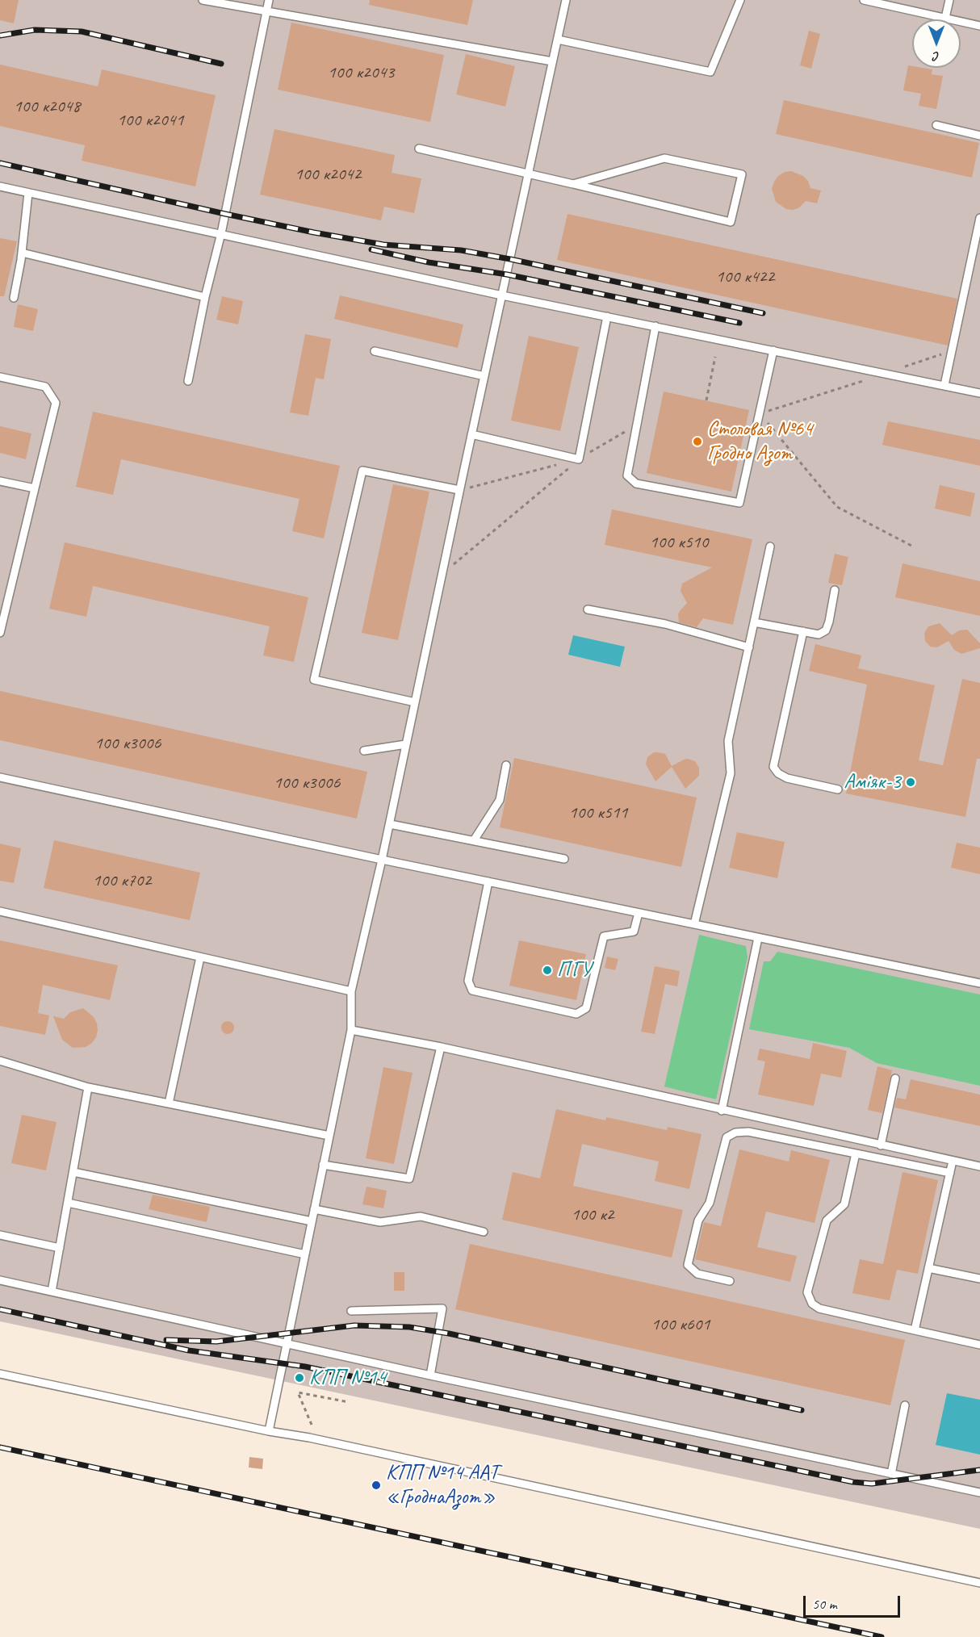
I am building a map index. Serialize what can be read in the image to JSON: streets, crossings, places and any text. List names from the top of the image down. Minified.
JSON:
{"places":["Столовая №64 Гродно Азот","Аміяк-3","ПГУ","КПП №14","КПП №14 ААТ «ГроднаАзот»"],"house_numbers":["100 к2043","100 к2048","100 к2041","100 к2042","100 к422","100 к510","100 к3006","100 к3006","100 к511","100 к702","100 к2","100 к601"],"scale_bar":"50 m","north":"bottom"}
